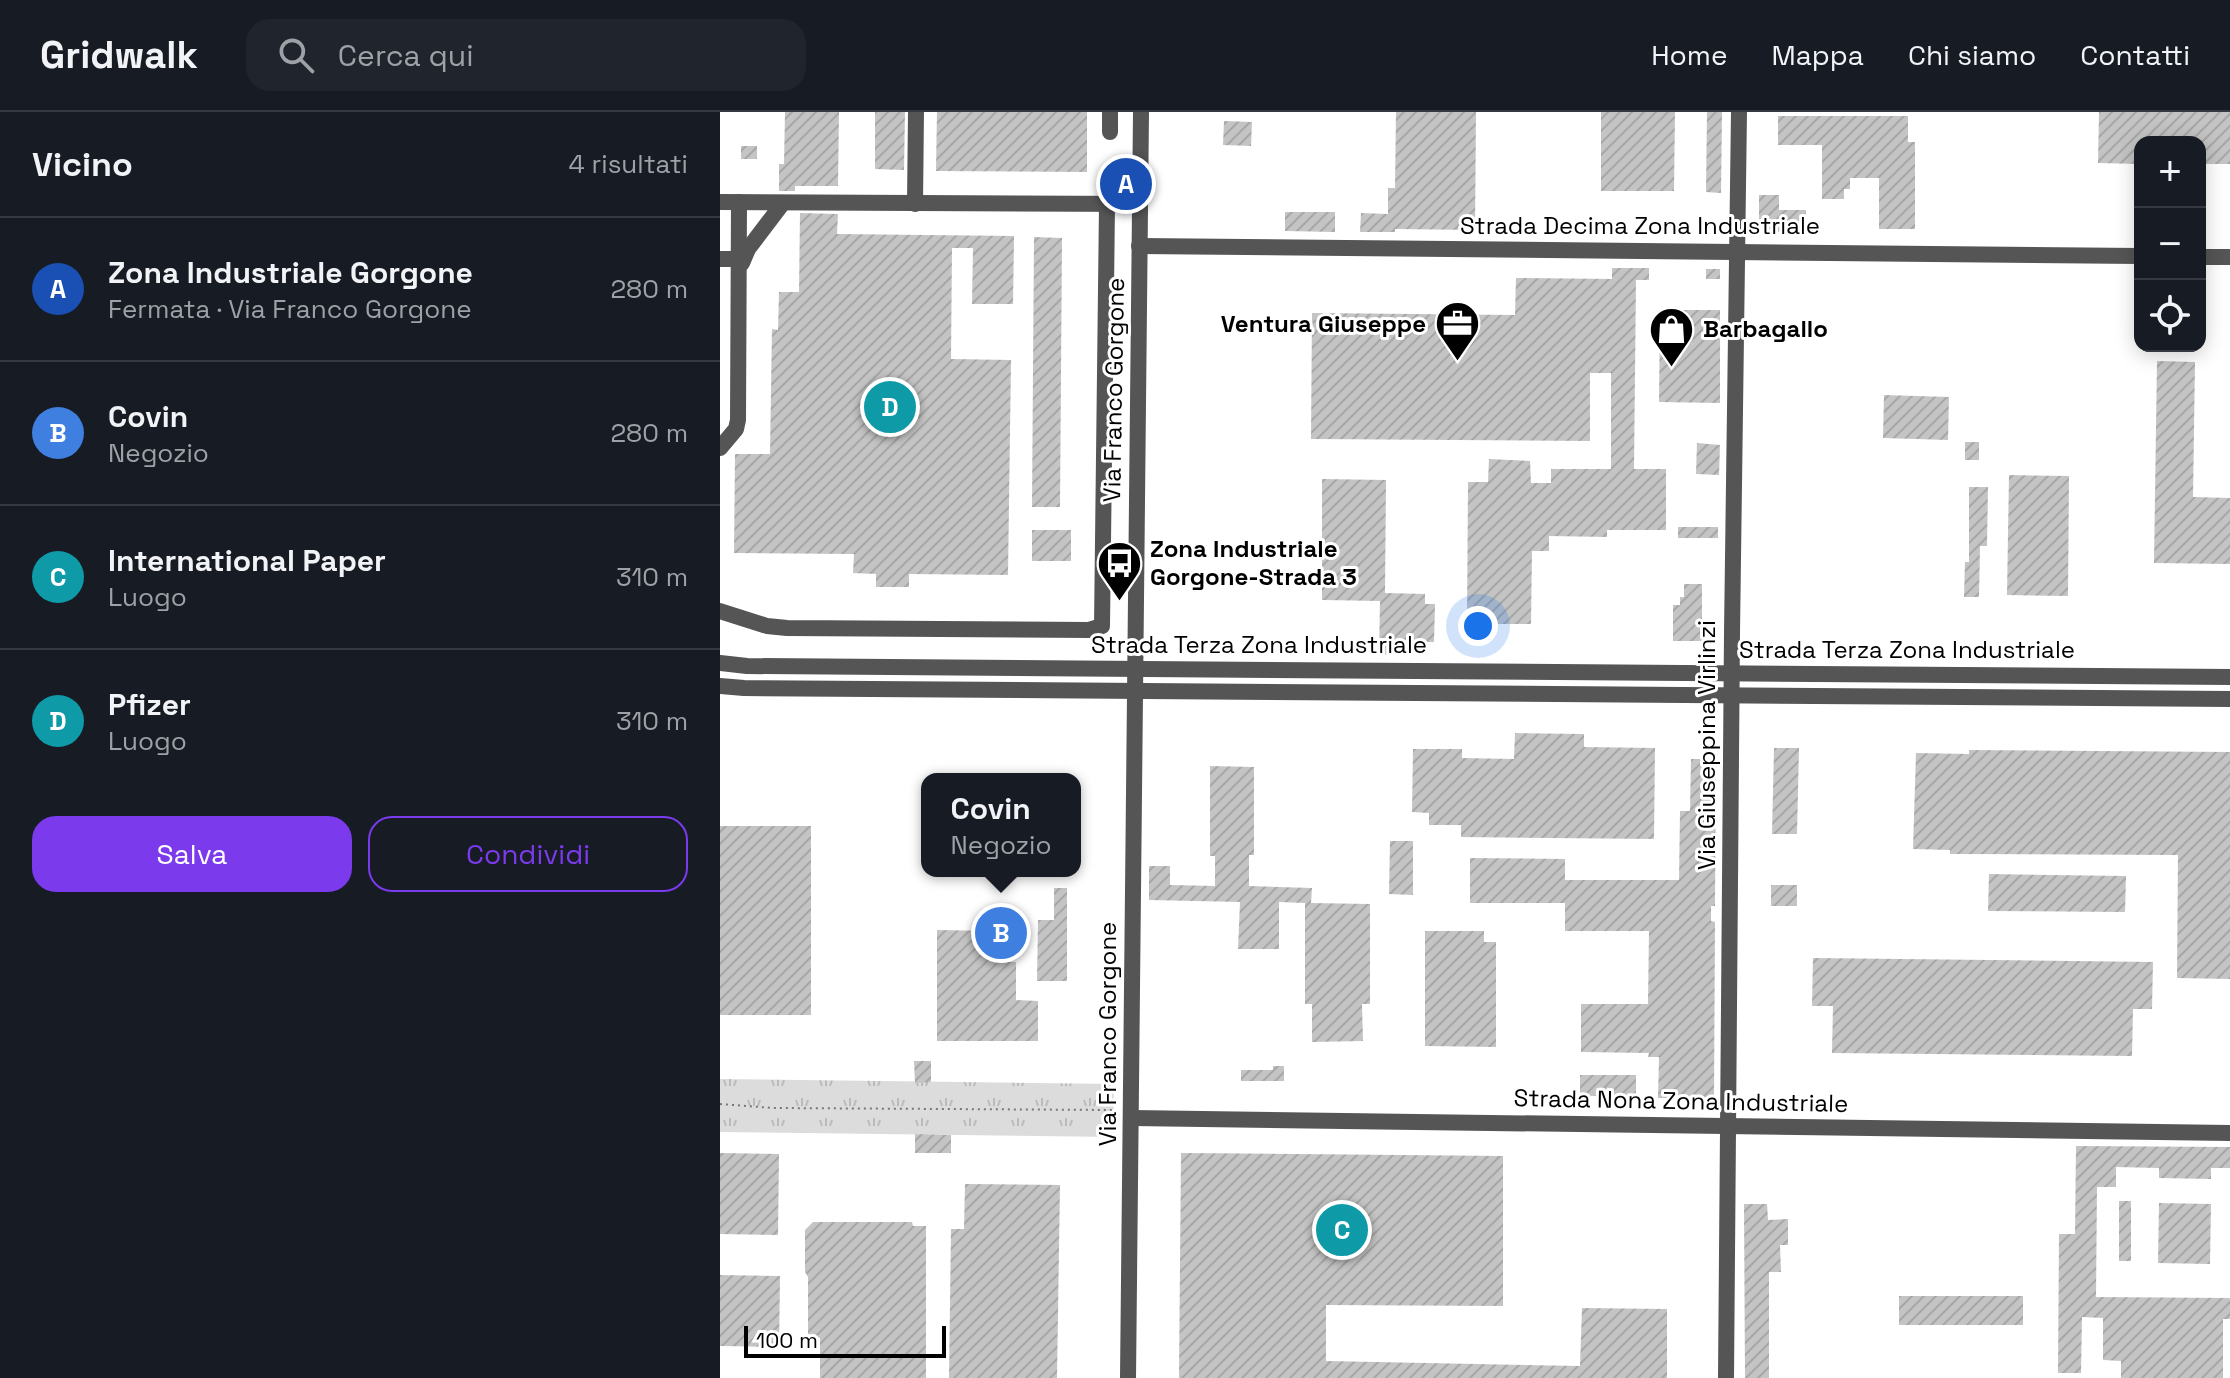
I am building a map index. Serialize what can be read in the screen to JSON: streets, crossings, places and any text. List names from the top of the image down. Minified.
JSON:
{"streets":{"street":["Strada Decima Zona Industriale","Via Franco Gorgone","Strada Terza Zona Industriale","Via Giuseppina Virlinzi","Strada Nona Zona Industriale"]},"crossings":[["Strada Decima Zona Industriale","Via Franco Gorgone"],["Strada Decima Zona Industriale","Via Giuseppina Virlinzi"],["Via Franco Gorgone","Strada Terza Zona Industriale"],["Via Franco Gorgone","Strada Nona Zona Industriale"],["Strada Terza Zona Industriale","Via Giuseppina Virlinzi"],["Via Giuseppina Virlinzi","Strada Nona Zona Industriale"]],"places":{"office":["Ventura Giuseppe"],"shop":["Barbagallo"],"bus stop":["Zona Industriale Gorgone-Strada 3"]},"scale_bar":"100 m","page":{"header":"Gridwalk","search":"Cerca qui","nav":["Home","Mappa","Chi siamo","Contatti"],"heading":["Vicino","4 risultati"],"map_buttons":["+","−"],"pins":["A","D","B","C"],"list":[{"mark":"A","name":"Zona Industriale Gorgone","note":"Fermata · Via Franco Gorgone","value":"280 m"},{"mark":"B","name":"Covin","note":"Negozio","value":"280 m"},{"mark":"C","name":"International Paper","note":"Luogo","value":"310 m"},{"mark":"D","name":"Pfizer","note":"Luogo","value":"310 m"}],"popup":["Covin","Negozio"],"buttons":["Salva","Condividi"],"scale":"100 m"}}
